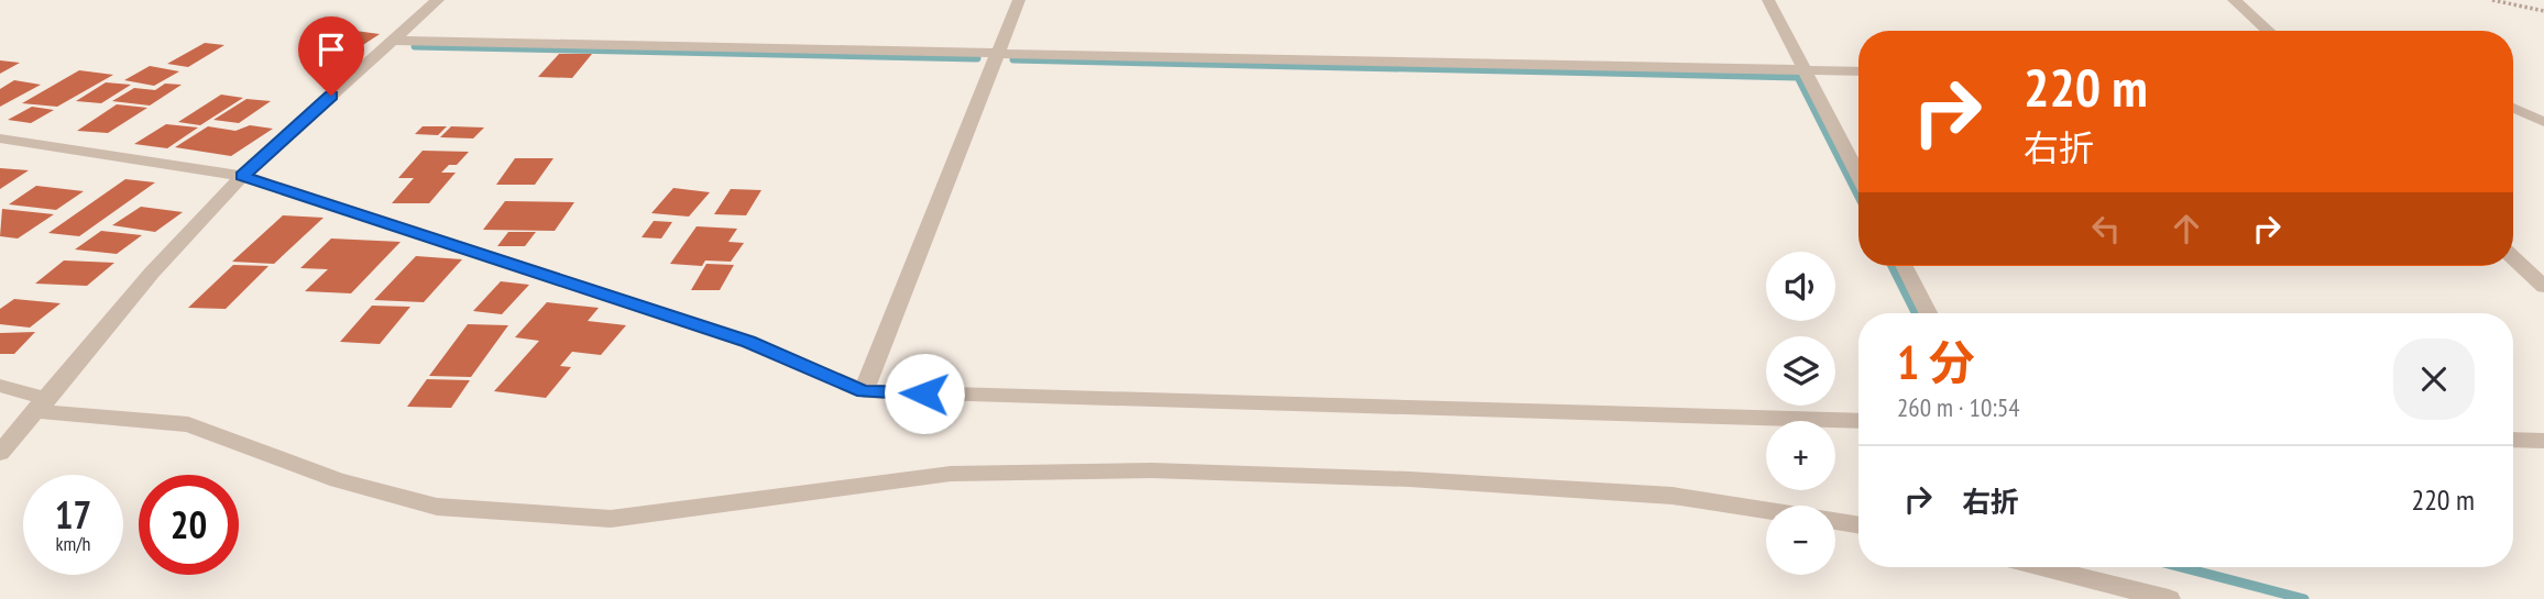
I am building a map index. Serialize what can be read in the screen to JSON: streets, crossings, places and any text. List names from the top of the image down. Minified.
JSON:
{"page":{"turn":["220 m","右折"],"map_buttons":["+","−"],"heading":["1 分","260 m · 10:54"],"list":[{"name":"右折","value":"220 m"}],"speed":"17 km/h","limit":"20"}}
